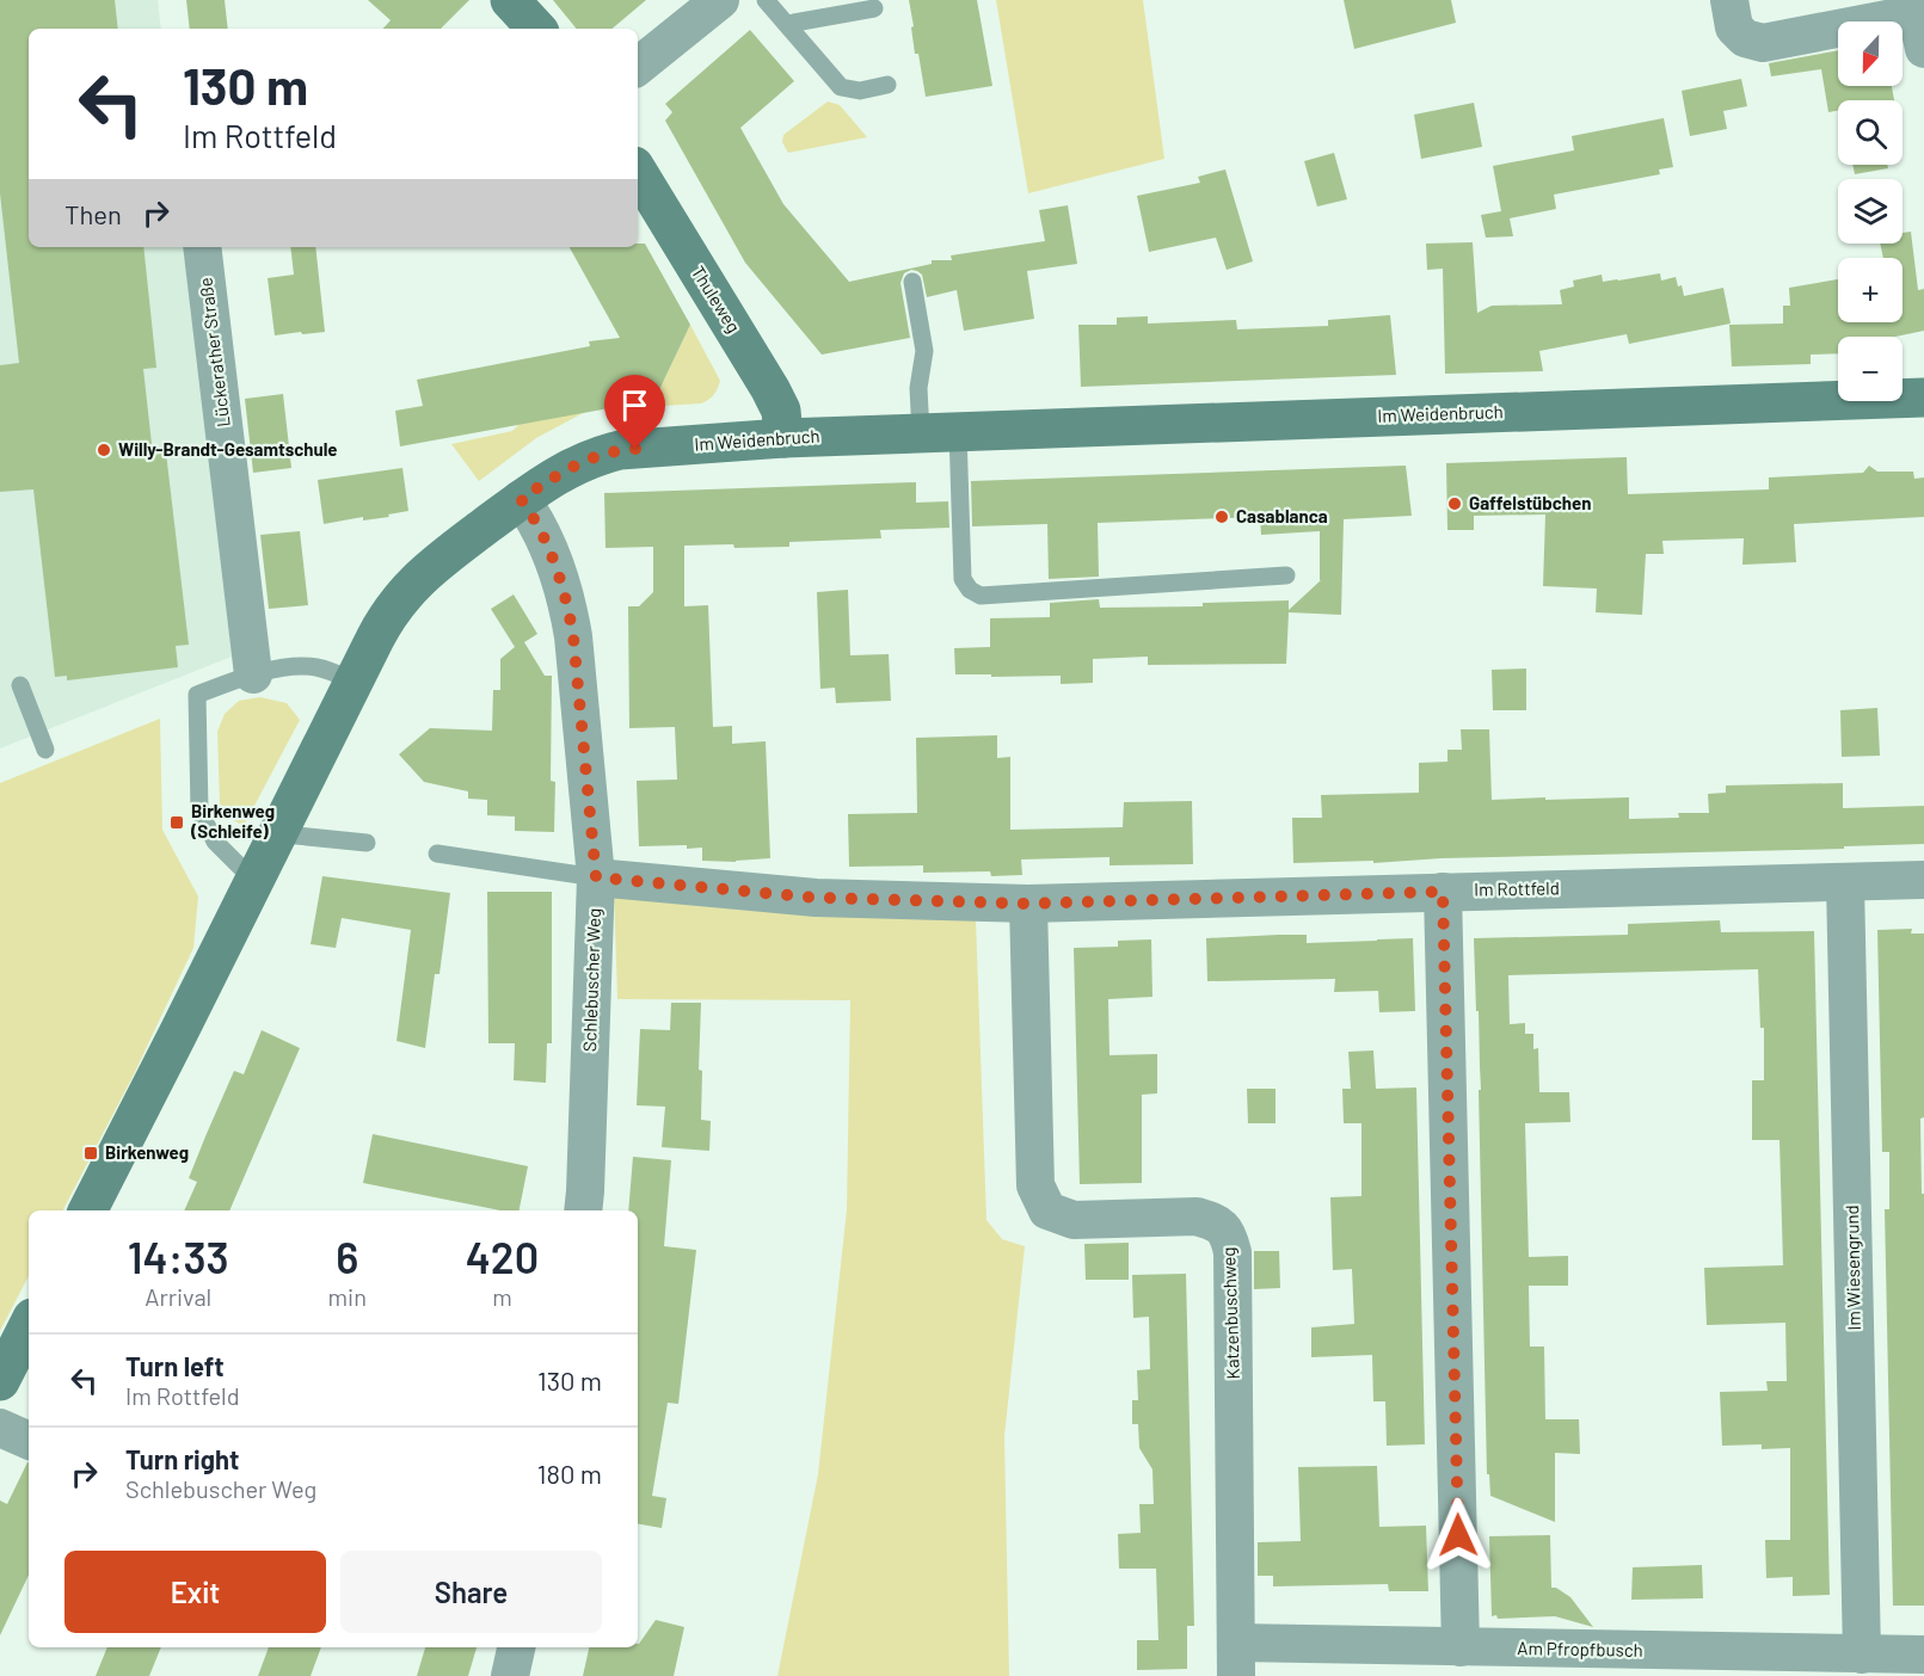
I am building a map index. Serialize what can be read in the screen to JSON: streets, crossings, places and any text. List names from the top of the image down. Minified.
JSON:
{"streets":{"street":["Thuleweg","Lückerather Straße","Im Weidenbruch","Im Rottfeld","Schlebuscher Weg","Im Wiesengrund","Katzenbuschweg","Am Pfropfbusch"]},"crossings":[["Thuleweg","Im Weidenbruch"],["Im Weidenbruch","Schlebuscher Weg"],["Im Rottfeld","Schlebuscher Weg"],["Im Rottfeld","Im Wiesengrund"],["Im Rottfeld","Katzenbuschweg"],["Im Wiesengrund","Am Pfropfbusch"],["Katzenbuschweg","Am Pfropfbusch"]],"places":{"other":["Willy-Brandt-Gesamtschule","Gaffelstübchen","Casablanca"],"transit":["Birkenweg (Schleife)","Birkenweg"]},"north":"bottom","page":{"map_buttons":["+","−"],"turn":["130 m","Im Rottfeld"],"then":"Then","eta":["14:33","Arrival","6","min","420","m"],"list":[{"name":"Turn left","note":"Im Rottfeld","value":"130 m"},{"name":"Turn right","note":"Schlebuscher Weg","value":"180 m"}],"buttons":["Exit","Share"]}}
